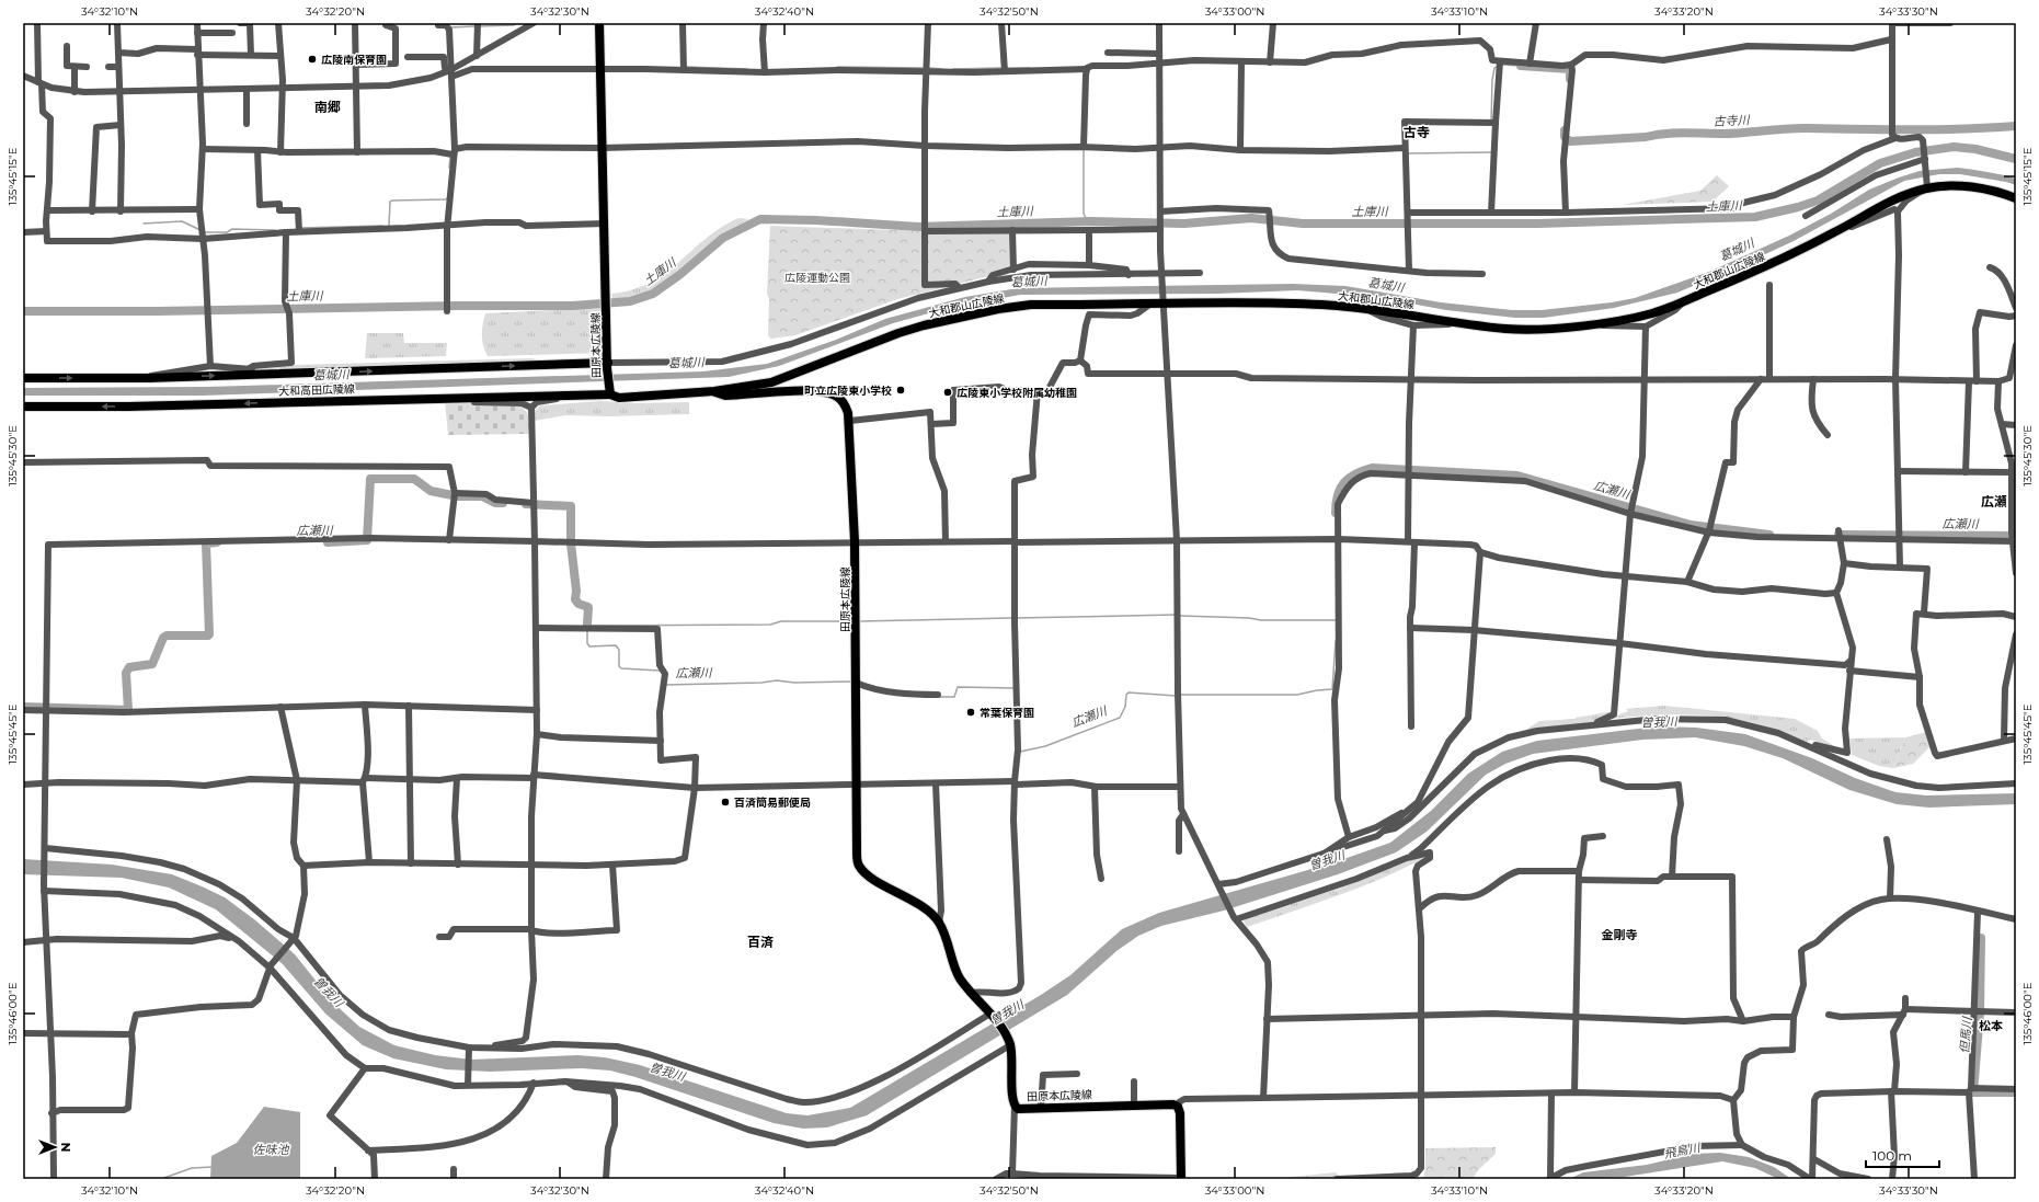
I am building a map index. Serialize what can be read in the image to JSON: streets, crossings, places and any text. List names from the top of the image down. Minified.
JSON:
{"streets":{"main road":["大和郡山広陵線","田原本広陵線","大和高田広陵線"]},"crossings":[["大和郡山広陵線","田原本広陵線"],["田原本広陵線","大和高田広陵線"]],"districts":["南郷","古寺","広瀬","金剛寺","百済","松本"],"water":["古寺川","土庫川","葛城川","広瀬川","曽我川","但馬川","佐味池","飛鳥川"],"parks":["広陵運動公園"],"places":["広陵南保育園","町立広陵東小学校","広陵東小学校附属幼稚園","常葉保育園","百済簡易郵便局"],"scale_bar":"100 m","north":"right","coordinates":["34°32'10\"N","34°32'20\"N","34°32'30\"N","34°32'40\"N","34°32'50\"N","34°33'00\"N","34°33'10\"N","34°33'20\"N","34°33'30\"N","135°45'15\"E","135°45'30\"E","135°45'45\"E","135°46'00\"E"]}
